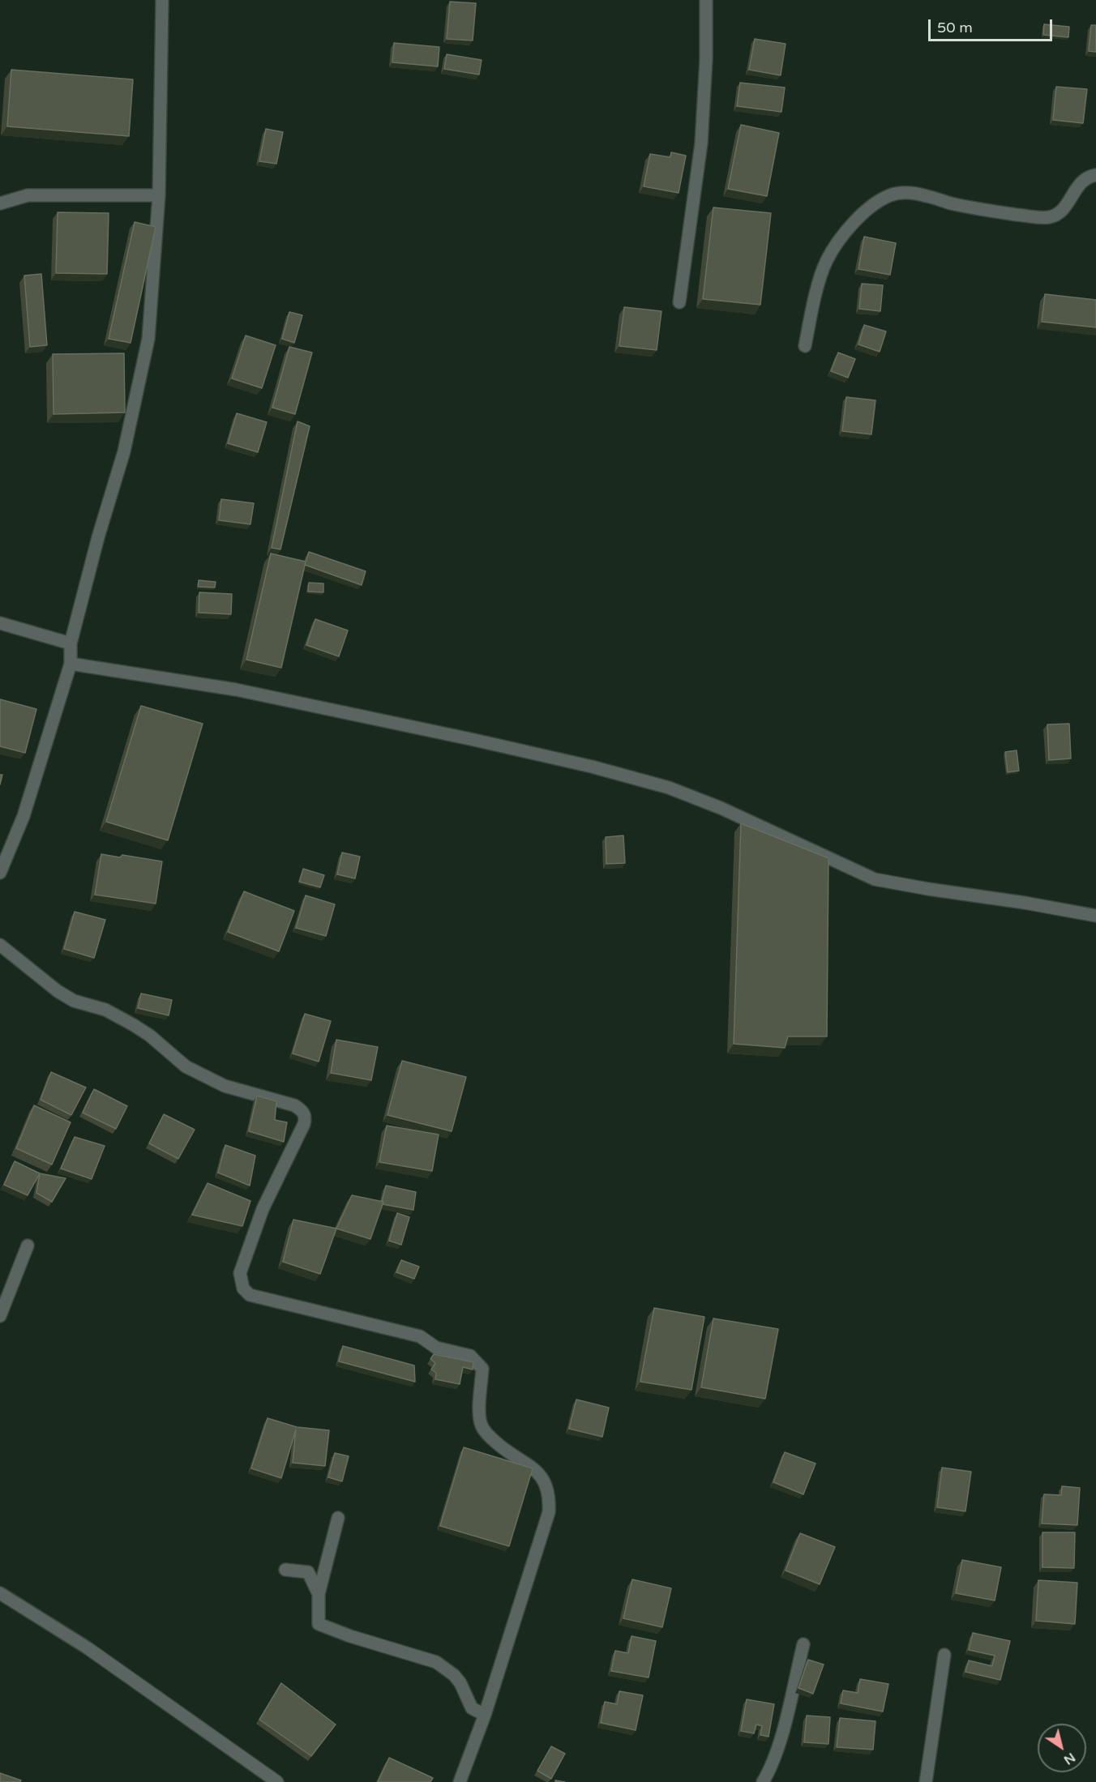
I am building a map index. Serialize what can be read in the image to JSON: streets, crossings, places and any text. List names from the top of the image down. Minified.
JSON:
{"scale_bar":"50 m","north":"bottom right"}
